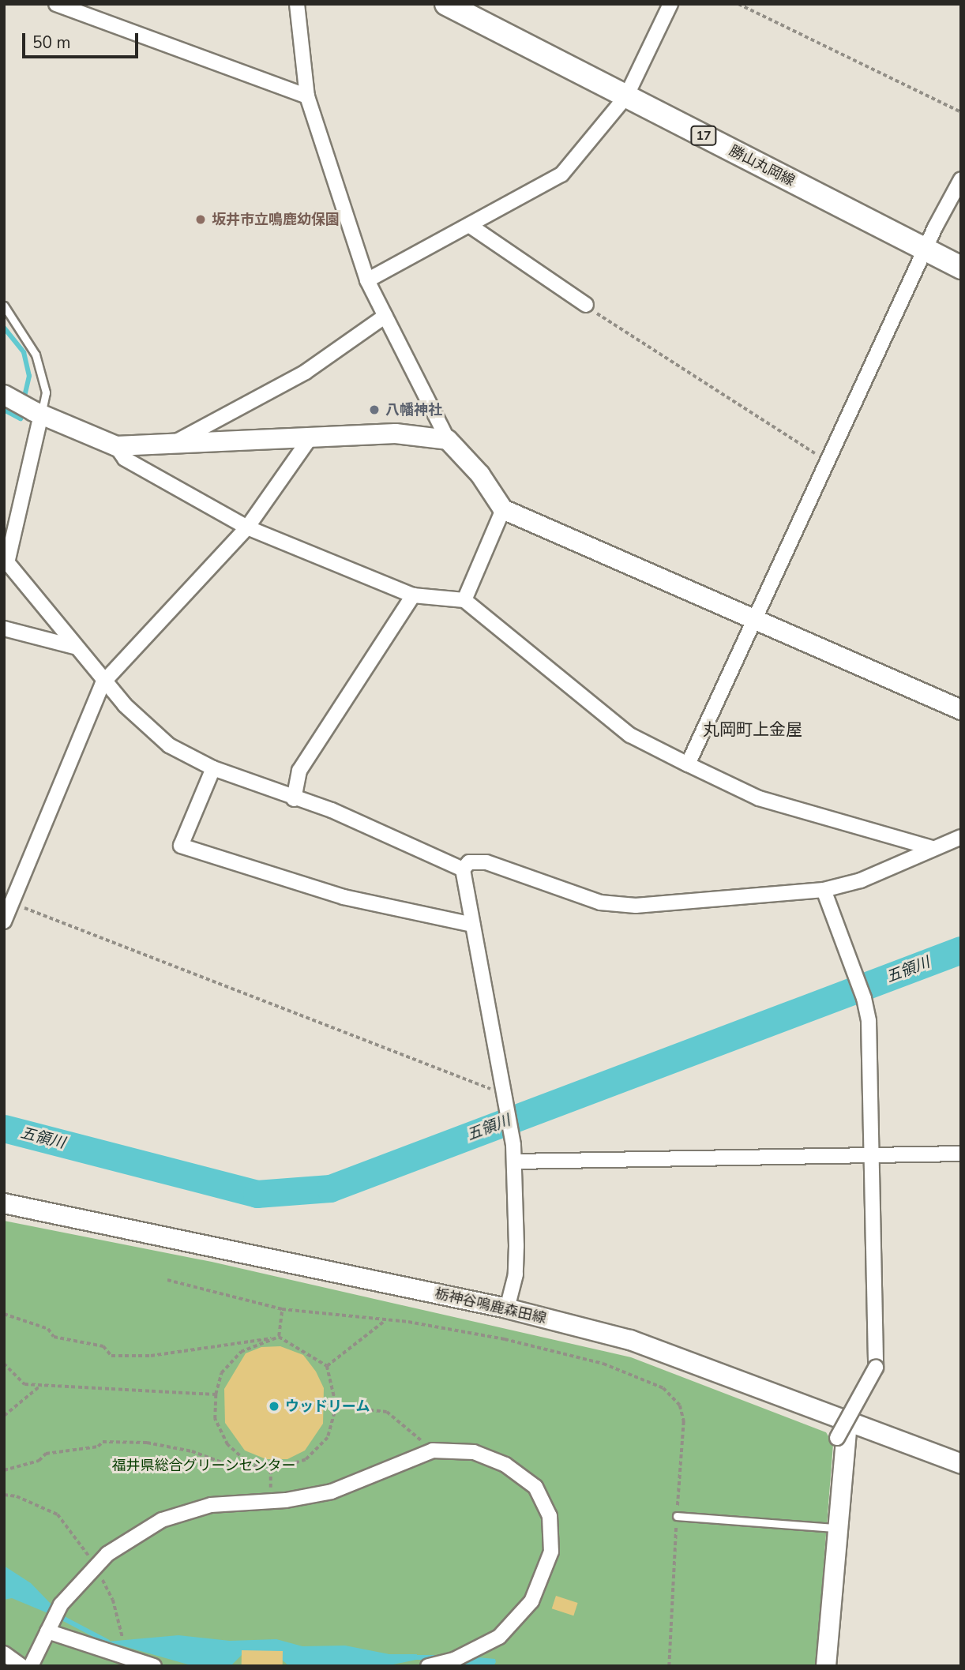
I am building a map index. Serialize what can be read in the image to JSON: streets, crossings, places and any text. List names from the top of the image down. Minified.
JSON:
{"streets":{"main road":["17","勝山丸岡線"],"street":["栃神谷鳴鹿森田線"]},"districts":["丸岡町上金屋"],"water":["五領川"],"parks":["福井県総合グリーンセンター"],"places":["坂井市立鳴鹿幼保園","八幡神社","ウッドリーム"],"scale_bar":"50 m"}
